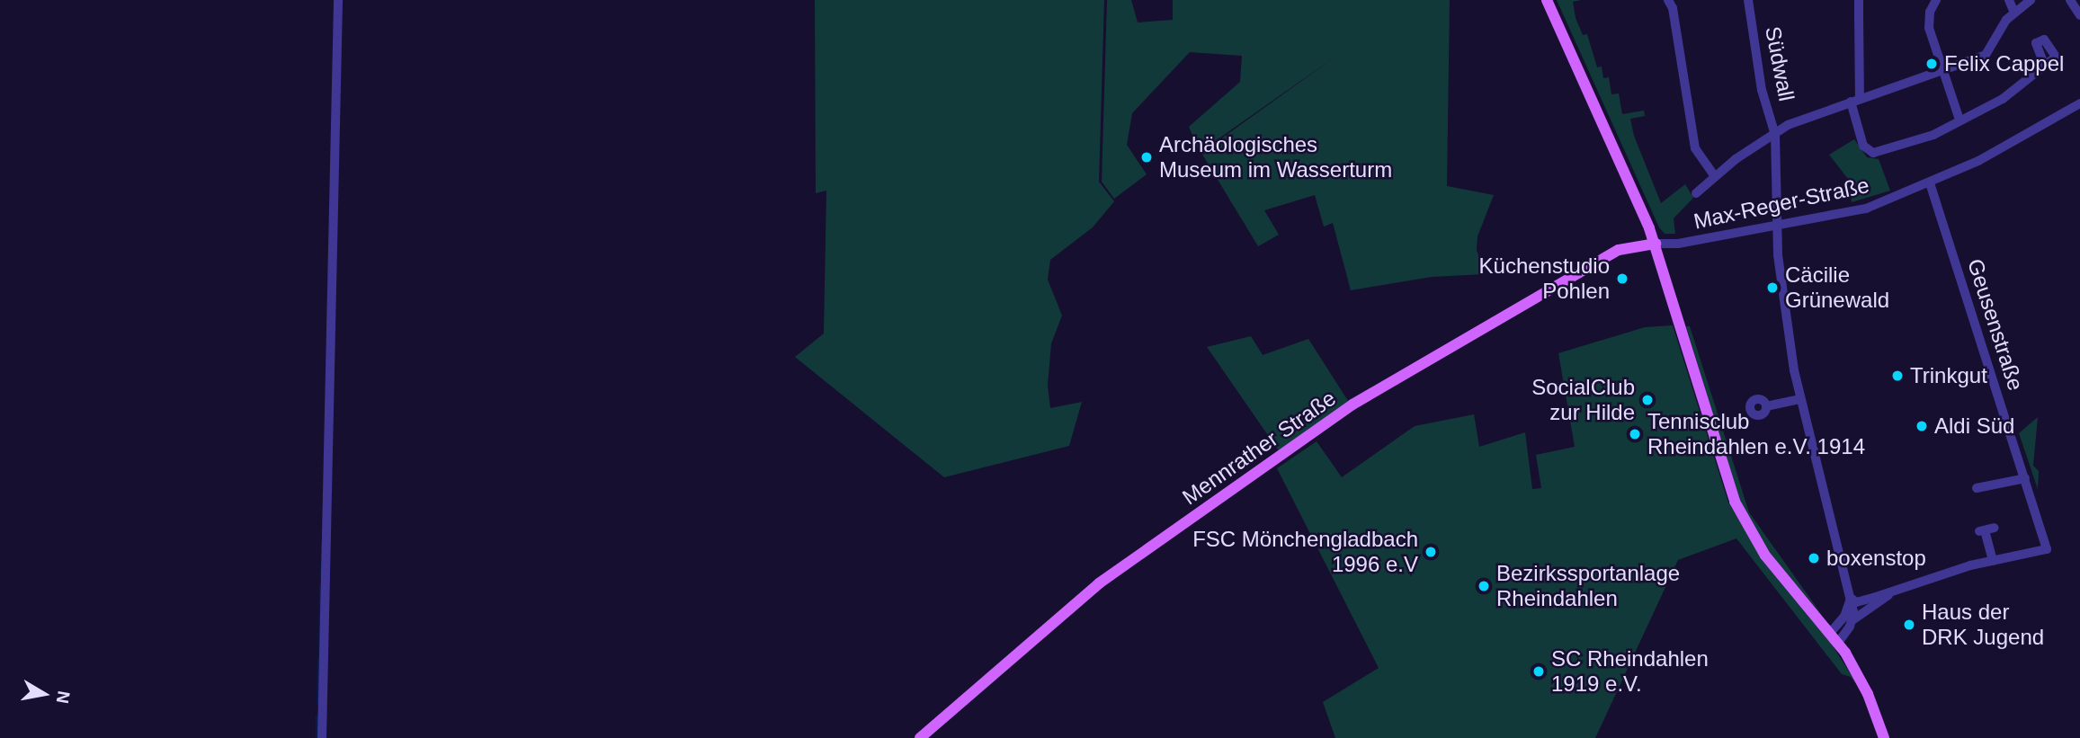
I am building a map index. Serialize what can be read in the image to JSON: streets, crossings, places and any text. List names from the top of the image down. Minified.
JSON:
{"streets":{"main road":["Mennrather Straße"],"street":["Südwall","Max-Reger-Straße","Geusenstraße"]},"crossings":[["Südwall","Max-Reger-Straße"],["Max-Reger-Straße","Geusenstraße"],["Max-Reger-Straße","Mennrather Straße"]],"places":["Felix Cappel","Archäologisches Museum im Wasserturm","Küchenstudio Pohlen","Cäcilie Grünewald","Trinkgut","SocialClub zur Hilde","Aldi Süd","Tennisclub Rheindahlen e.V. 1914","FSC Mönchengladbach 1996 e.V","boxenstop","Bezirkssportanlage Rheindahlen","Haus der DRK Jugend","SC Rheindahlen 1919 e.V."],"north":"right"}
